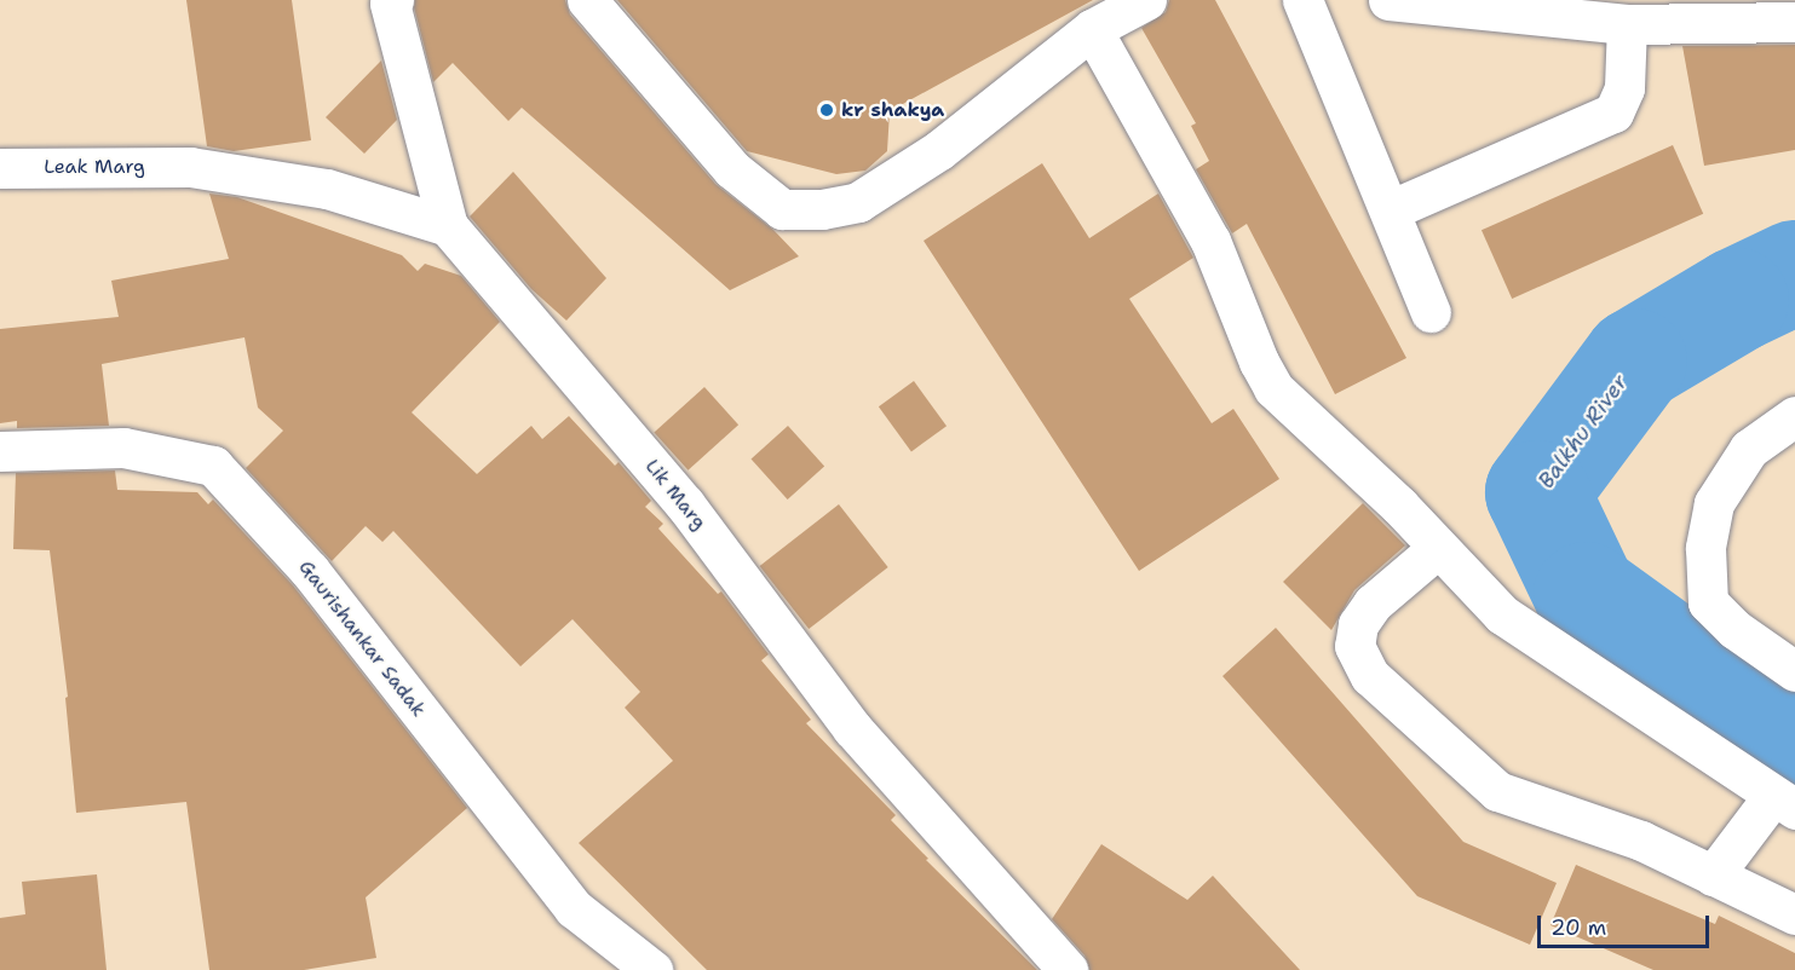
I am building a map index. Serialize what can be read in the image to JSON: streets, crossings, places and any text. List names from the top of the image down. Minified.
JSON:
{"streets":{"street":["Leak Marg","Lik Marg","Gaurishankar Sadak"]},"crossings":[["Leak Marg","Lik Marg"]],"water":["Balkhu River"],"places":["kr shakya"],"scale_bar":"20 m"}
